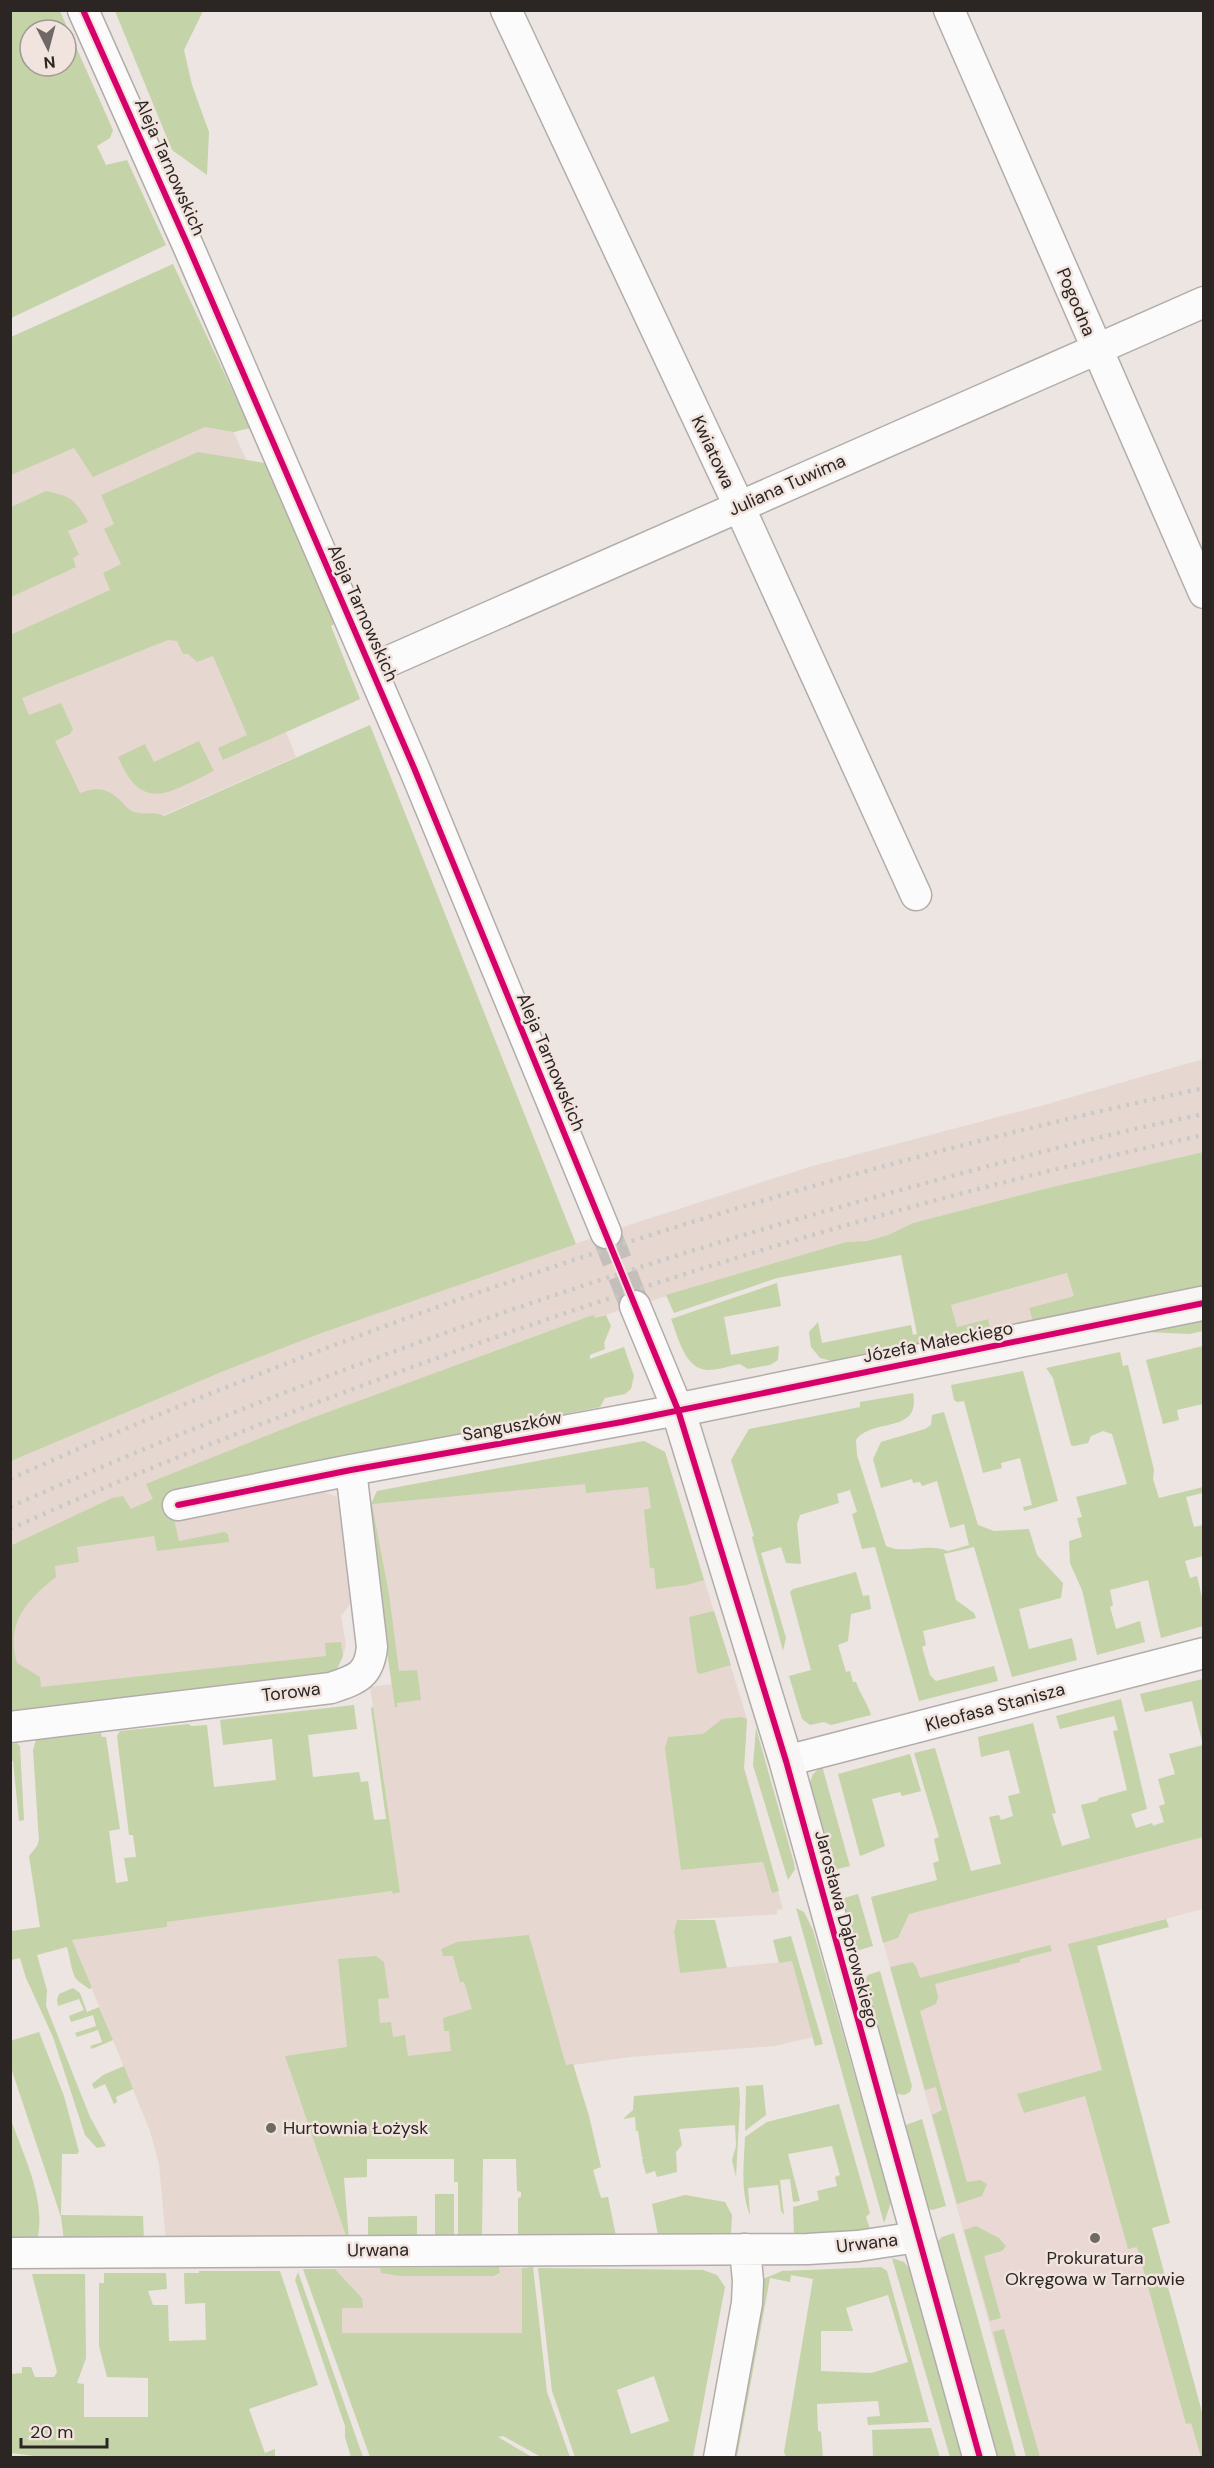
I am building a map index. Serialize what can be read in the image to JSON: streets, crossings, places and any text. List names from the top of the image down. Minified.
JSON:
{"streets":{"street":["Aleja Tarnowskich","Pogodna","Kwiatowa","Juliana Tuwima","Józefa Małeckiego","Sanguszków","Torowa","Kleofasa Stanisza","Jarosława Dąbrowskiego","Urwana"]},"crossings":[["Aleja Tarnowskich","Juliana Tuwima"],["Pogodna","Juliana Tuwima"],["Kwiatowa","Juliana Tuwima"],["Józefa Małeckiego","Sanguszków"],["Józefa Małeckiego","Jarosława Dąbrowskiego"],["Sanguszków","Torowa"],["Sanguszków","Jarosława Dąbrowskiego"],["Kleofasa Stanisza","Jarosława Dąbrowskiego"],["Jarosława Dąbrowskiego","Urwana"]],"places":["Hurtownia Łożysk","Prokuratura Okręgowa w Tarnowie"],"scale_bar":"20 m","north":"bottom"}
